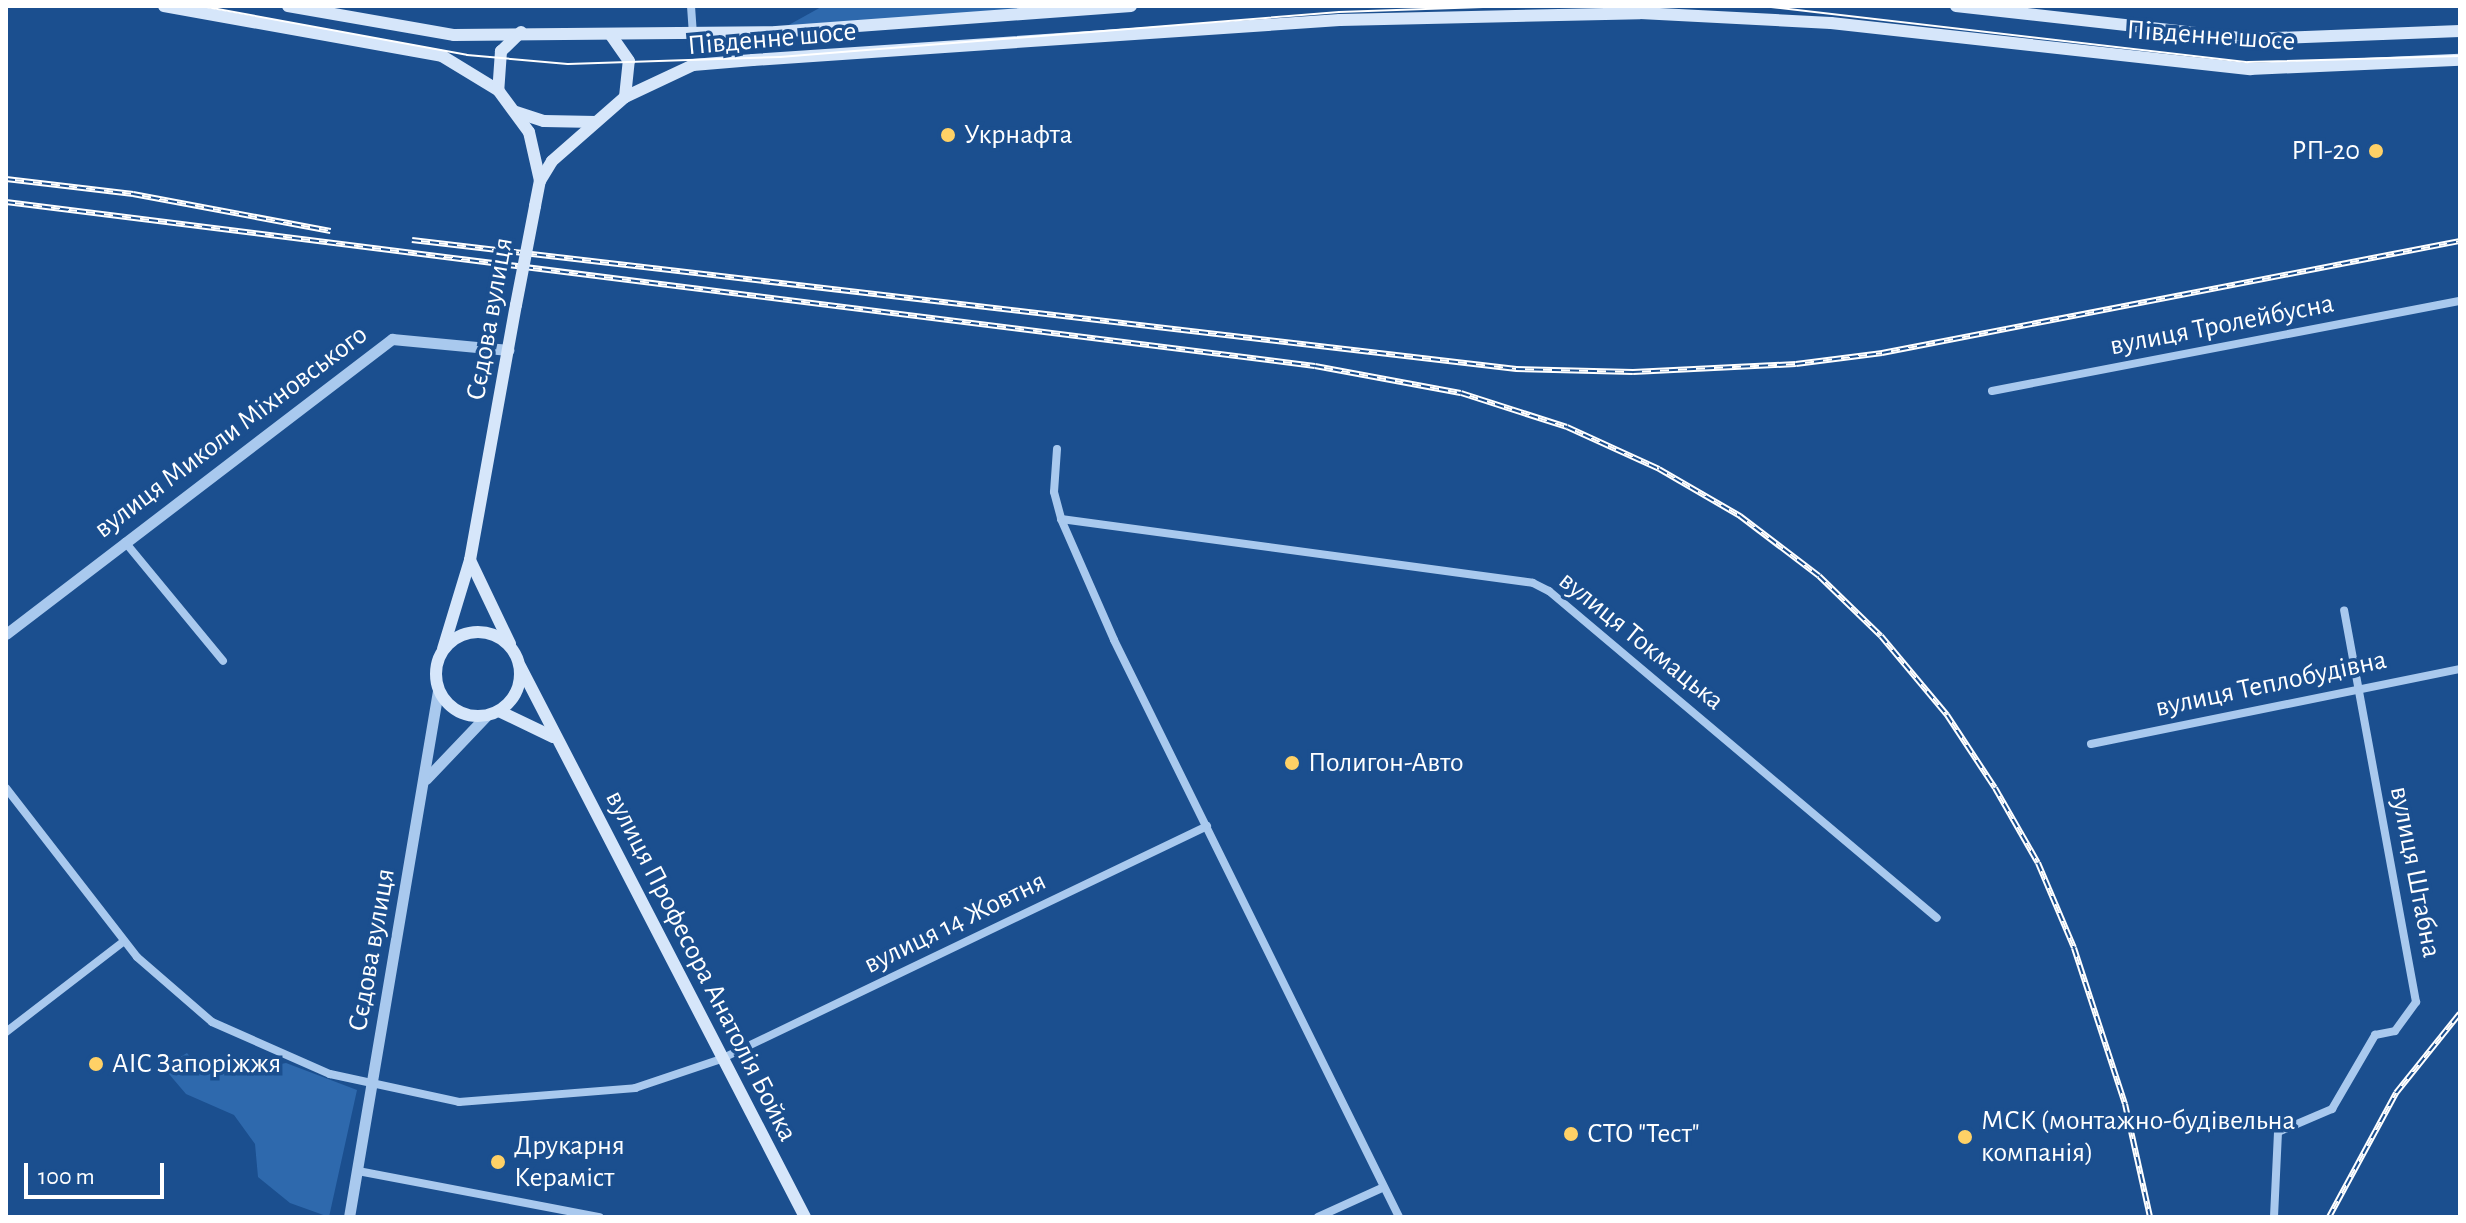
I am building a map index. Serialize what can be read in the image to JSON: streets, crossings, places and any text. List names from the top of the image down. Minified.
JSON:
{"streets":{"main road":["Південне шосе","Сєдова вулиця","вулиця Професора Анатолія Бойка"],"street":["вулиця Тролейбусна","вулиця Миколи Міхновського","вулиця Токмацька","вулиця Теплобудівна","вулиця Штабна","вулиця 14 Жовтня"]},"crossings":[["Південне шосе","Сєдова вулиця"],["Сєдова вулиця","вулиця Миколи Міхновського"],["Сєдова вулиця","вулиця 14 Жовтня"],["Сєдова вулиця","вулиця Професора Анатолія Бойка"],["вулиця Теплобудівна","вулиця Штабна"],["вулиця 14 Жовтня","вулиця Професора Анатолія Бойка"]],"places":["Укрнафта","РП-20","Полигон-Авто","АІС Запоріжжя","СТО \"Тест\"","МСК (монтажно-будівельна компанія)","Друкарня Кераміст"],"scale_bar":"100 m"}
